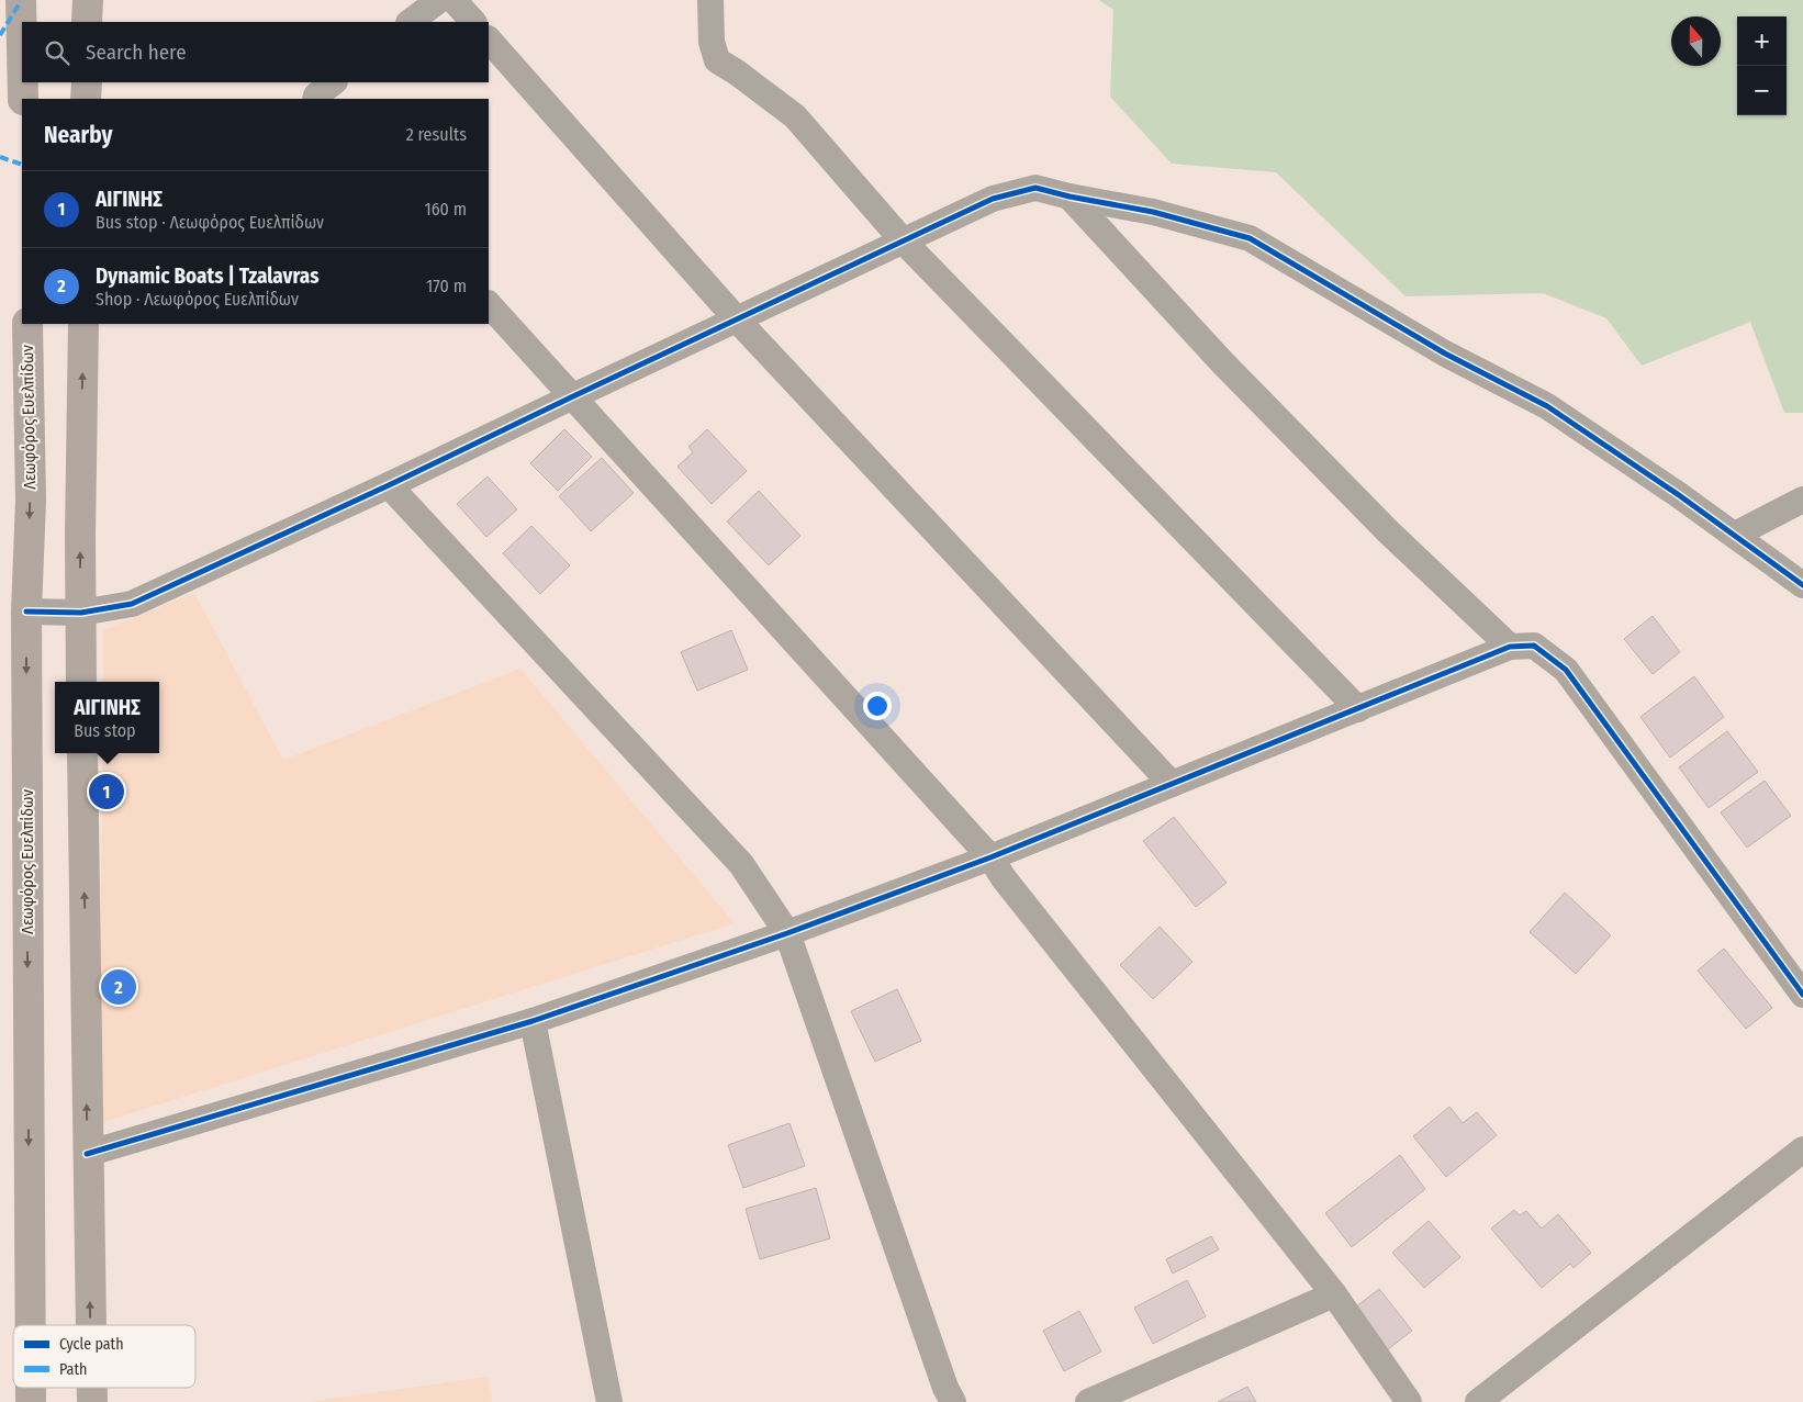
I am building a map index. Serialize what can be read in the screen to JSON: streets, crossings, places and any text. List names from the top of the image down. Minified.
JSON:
{"streets":{"main road":["Λεωφόρος Ευελπίδων"]},"legend":["Cycle path","Path"],"north":"top","page":{"map_buttons":["+","−"],"search":"Search here","heading":["Nearby","2 results"],"list":[{"mark":"1","name":"ΑΙΓΙΝΗΣ","note":"Bus stop · Λεωφόρος Ευελπίδων","value":"160 m"},{"mark":"2","name":"Dynamic Boats | Tzalavras","note":"Shop · Λεωφόρος Ευελπίδων","value":"170 m"}],"popup":["ΑΙΓΙΝΗΣ","Bus stop"],"pins":["1","2"]}}
